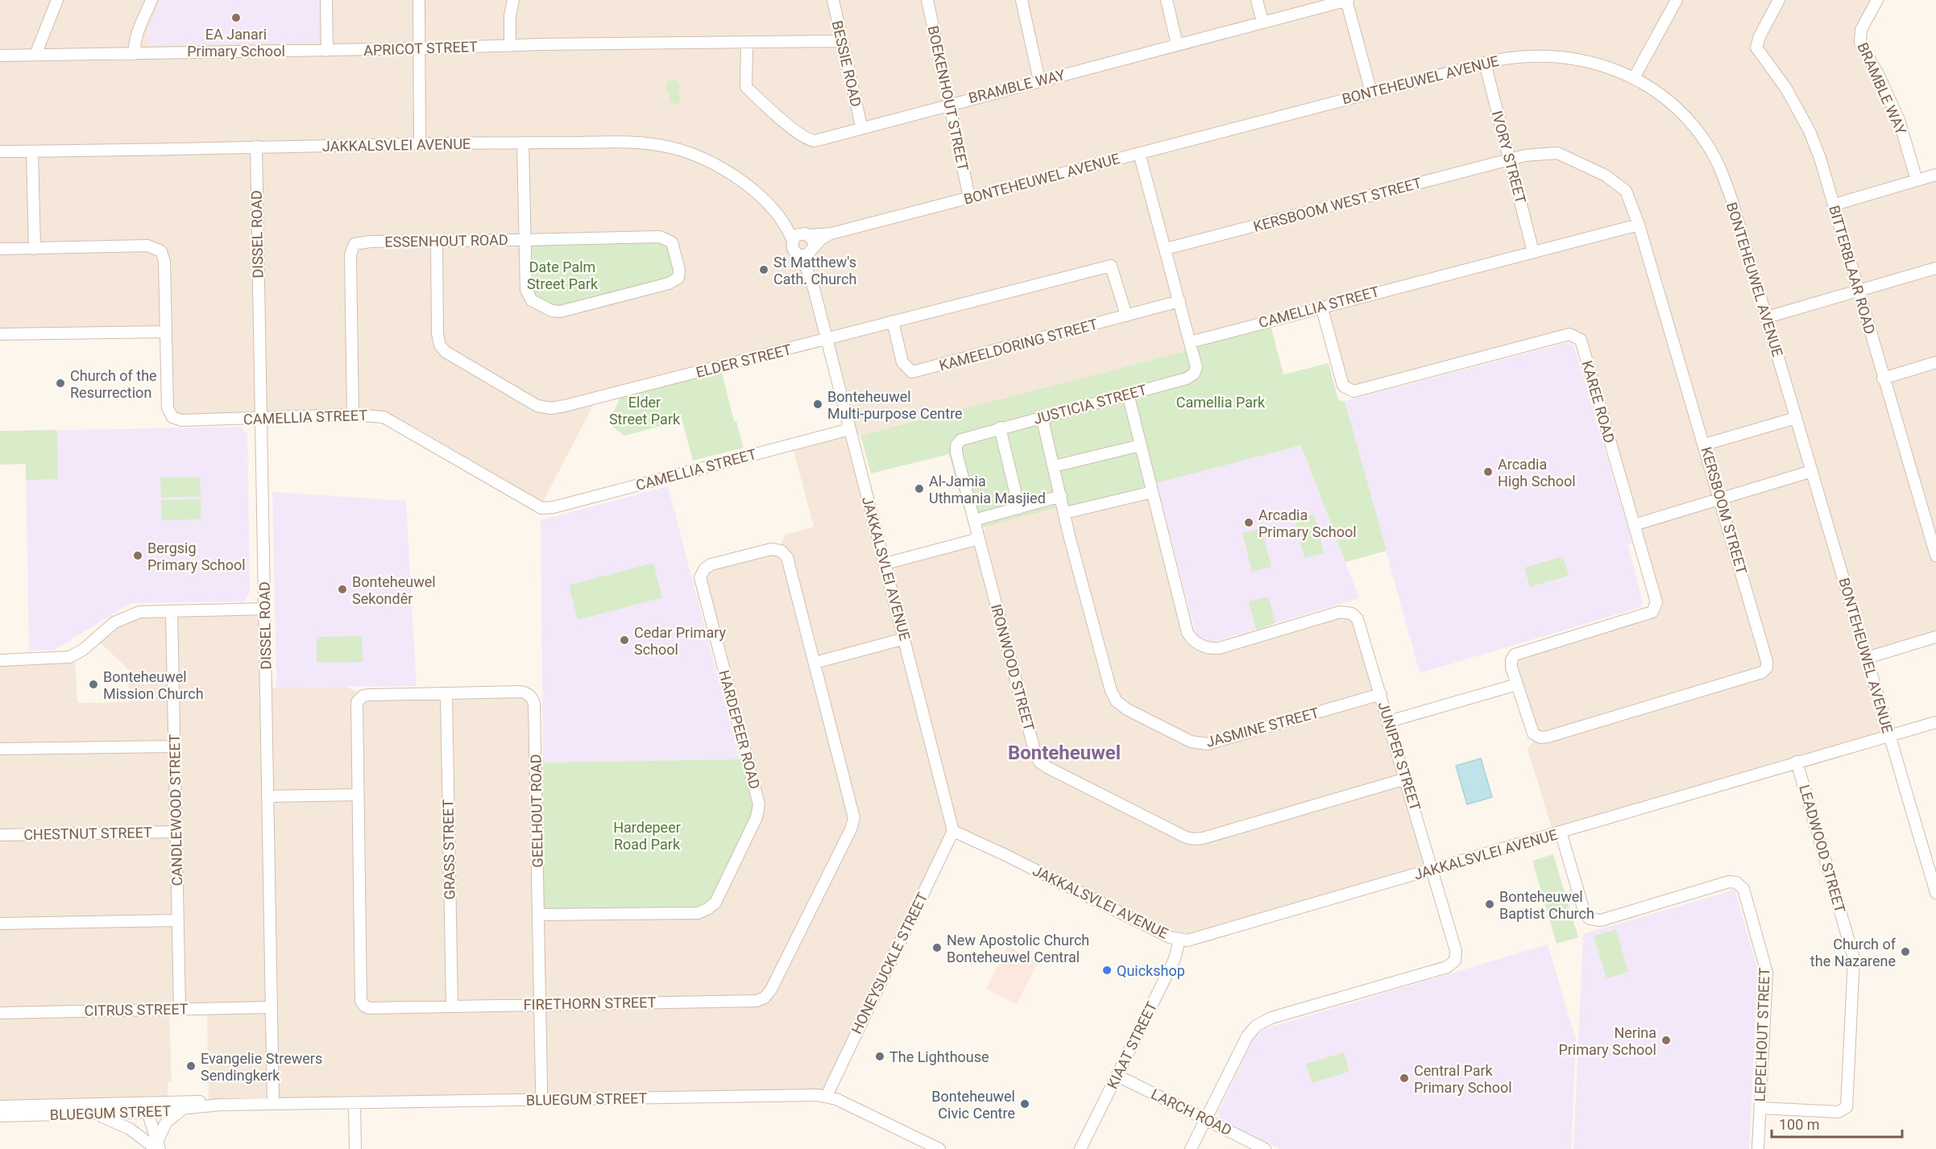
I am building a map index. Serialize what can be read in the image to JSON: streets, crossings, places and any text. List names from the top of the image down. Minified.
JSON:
{"streets":{"street":["APRICOT STREET","BESSIE ROAD","BONTEHEUWEL AVENUE","BRAMBLE WAY","BOEKENHOUT STREET","JAKKALSVLEI AVENUE","IVORY STREET","KERSBOOM WEST STREET","DISSEL ROAD","ESSENHOUT ROAD","BITTERBLAAR ROAD","CAMELLIA STREET","KAMEELDORING STREET","ELDER STREET","KAREE ROAD","JUSTICIA STREET","KERSBOOM STREET","IRONWOOD STREET","JASMINE STREET","HARDEPEER ROAD","JUNIPER STREET","CANDLEWOOD STREET","GEELHOUT ROAD","CHESTNUT STREET","LEADWOOD STREET","GRASS STREET","HONEYSUCKLE STREET","FIRETHORN STREET","CITRUS STREET","LEPELHOUT STREET","KIAAT STREET","BLUEGUM STREET","LARCH ROAD"]},"crossings":[["APRICOT STREET","BESSIE ROAD"],["APRICOT STREET","BRAMBLE WAY"],["BESSIE ROAD","BRAMBLE WAY"],["BONTEHEUWEL AVENUE","BOEKENHOUT STREET"],["BONTEHEUWEL AVENUE","JAKKALSVLEI AVENUE"],["BONTEHEUWEL AVENUE","IVORY STREET"],["BRAMBLE WAY","BOEKENHOUT STREET"],["JAKKALSVLEI AVENUE","DISSEL ROAD"],["JAKKALSVLEI AVENUE","CAMELLIA STREET"],["JAKKALSVLEI AVENUE","ELDER STREET"],["JAKKALSVLEI AVENUE","JUNIPER STREET"],["JAKKALSVLEI AVENUE","LEADWOOD STREET"],["JAKKALSVLEI AVENUE","HONEYSUCKLE STREET"],["JAKKALSVLEI AVENUE","LEPELHOUT STREET"],["JAKKALSVLEI AVENUE","KIAAT STREET"],["IVORY STREET","KERSBOOM WEST STREET"],["IVORY STREET","CAMELLIA STREET"],["IVORY STREET","KERSBOOM STREET"],["KERSBOOM WEST STREET","KERSBOOM STREET"],["DISSEL ROAD","CAMELLIA STREET"],["DISSEL ROAD","CITRUS STREET"],["DISSEL ROAD","BLUEGUM STREET"],["ESSENHOUT ROAD","CAMELLIA STREET"],["ESSENHOUT ROAD","ELDER STREET"],["CAMELLIA STREET","KAREE ROAD"],["CAMELLIA STREET","JUSTICIA STREET"],["CAMELLIA STREET","KERSBOOM STREET"],["KAMEELDORING STREET","ELDER STREET"],["KAREE ROAD","KERSBOOM STREET"],["JUSTICIA STREET","IRONWOOD STREET"],["JUSTICIA STREET","JASMINE STREET"],["IRONWOOD STREET","JUNIPER STREET"],["JASMINE STREET","JUNIPER STREET"],["HARDEPEER ROAD","GEELHOUT ROAD"],["HARDEPEER ROAD","FIRETHORN STREET"],["JUNIPER STREET","LARCH ROAD"],["CANDLEWOOD STREET","CHESTNUT STREET"],["CANDLEWOOD STREET","CITRUS STREET"],["GEELHOUT ROAD","GRASS STREET"],["GEELHOUT ROAD","FIRETHORN STREET"],["GEELHOUT ROAD","BLUEGUM STREET"],["LEADWOOD STREET","LEPELHOUT STREET"],["GRASS STREET","FIRETHORN STREET"],["HONEYSUCKLE STREET","BLUEGUM STREET"],["KIAAT STREET","LARCH ROAD"]],"districts":["Bonteheuwel"],"parks":["Date Palm Street Park","Elder Street Park","Camellia Park","Hardepeer Road Park"],"places":["EA Janari Primary School","St Matthew's Cath. Church","Church of the Resurrection","Bonteheuwel Multi-purpose Centre","Arcadia High School","Al-Jamia Uthmania Masjied","Arcadia Primary School","Bergsig Primary School","Bonteheuwel Sekondêr","Cedar Primary School","Bonteheuwel Mission Church","Bonteheuwel Baptist Church","New Apostolic Church Bonteheuwel Central","Church of the Nazarene","Quickshop","Nerina Primary School","The Lighthouse","Evangelie Strewers Sendingkerk","Central Park Primary School","Bonteheuwel Civic Centre"],"scale_bar":"100 m"}
